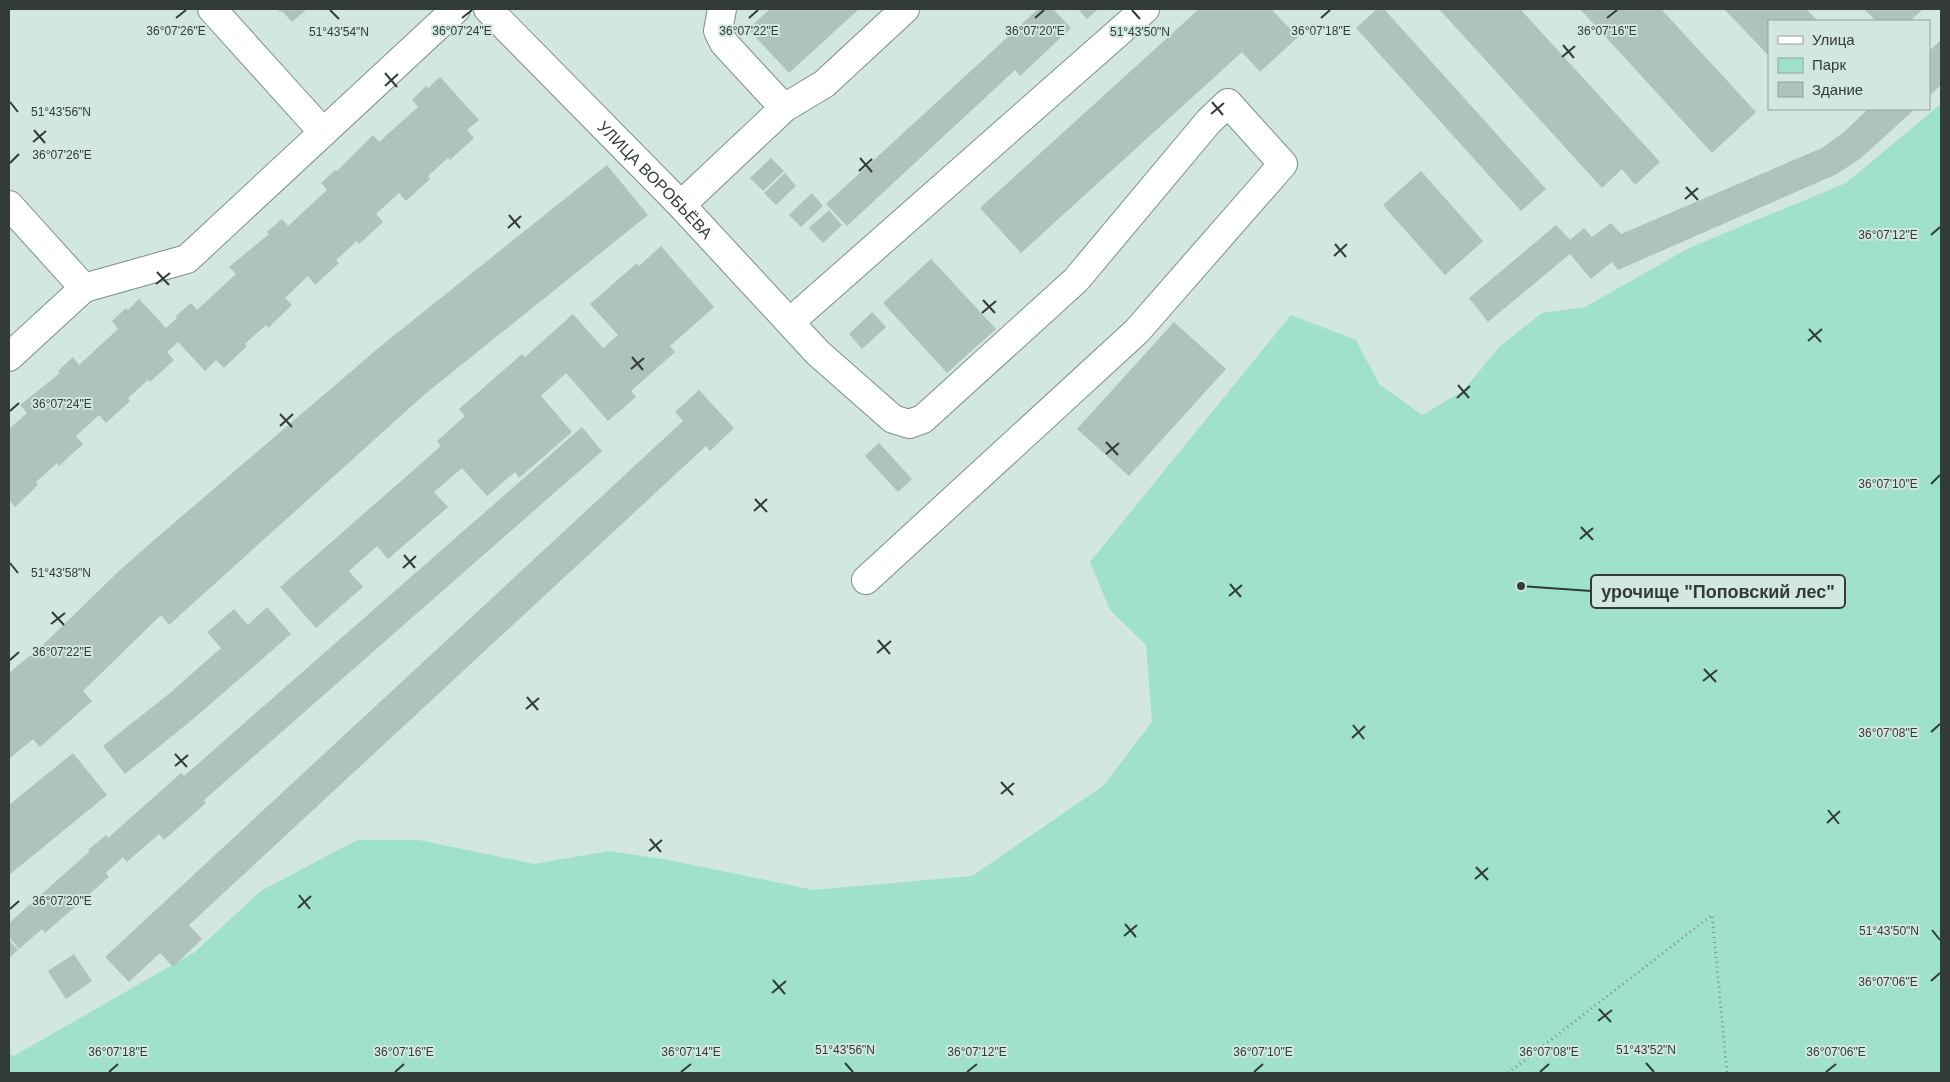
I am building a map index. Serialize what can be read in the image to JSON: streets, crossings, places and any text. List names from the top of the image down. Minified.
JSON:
{"streets":{"street":["УЛИЦА ВОРОБЬЁВА"]},"places":["урочище \"Поповский лес\""],"legend":["Улица","Парк","Здание"],"coordinates":["36°07'26\"E","36°07'24\"E","36°07'22\"E","36°07'20\"E","36°07'18\"E","36°07'16\"E","51°43'54\"N","51°43'50\"N","51°43'56\"N","36°07'12\"E","36°07'10\"E","51°43'58\"N","36°07'08\"E","36°07'06\"E","51°43'52\"N","36°07'14\"E"]}
